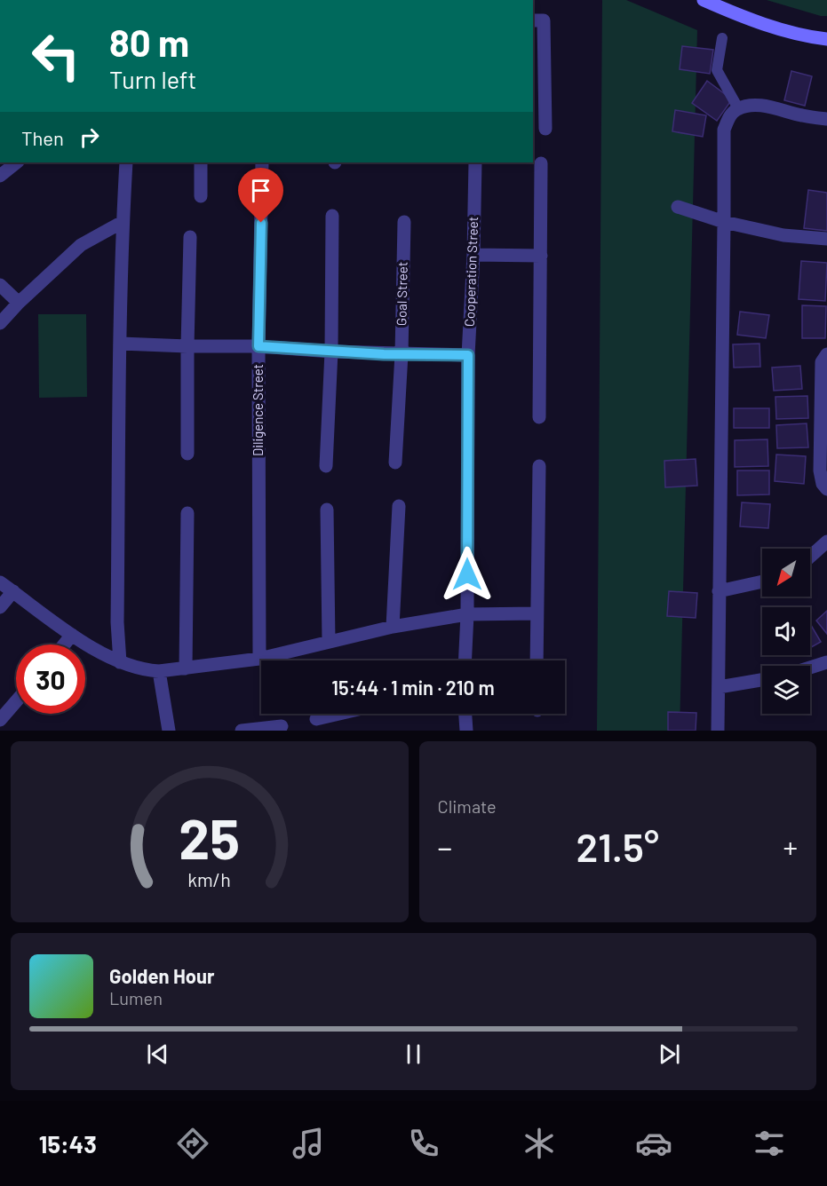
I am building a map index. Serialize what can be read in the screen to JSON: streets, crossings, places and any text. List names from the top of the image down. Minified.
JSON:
{"streets":{"street":["Cooperation Street","Goal Street","Diligence Street"]},"north":"bottom left","page":{"turn":["80 m","Turn left"],"then":"Then","limit":"30","trip":"15:44 · 1 min · 210 m","tile":"Climate","heat":["−","21.5°","+"],"song":["Golden Hour","Lumen"],"tabs":"15:43","gauge":["25","km/h"]}}
